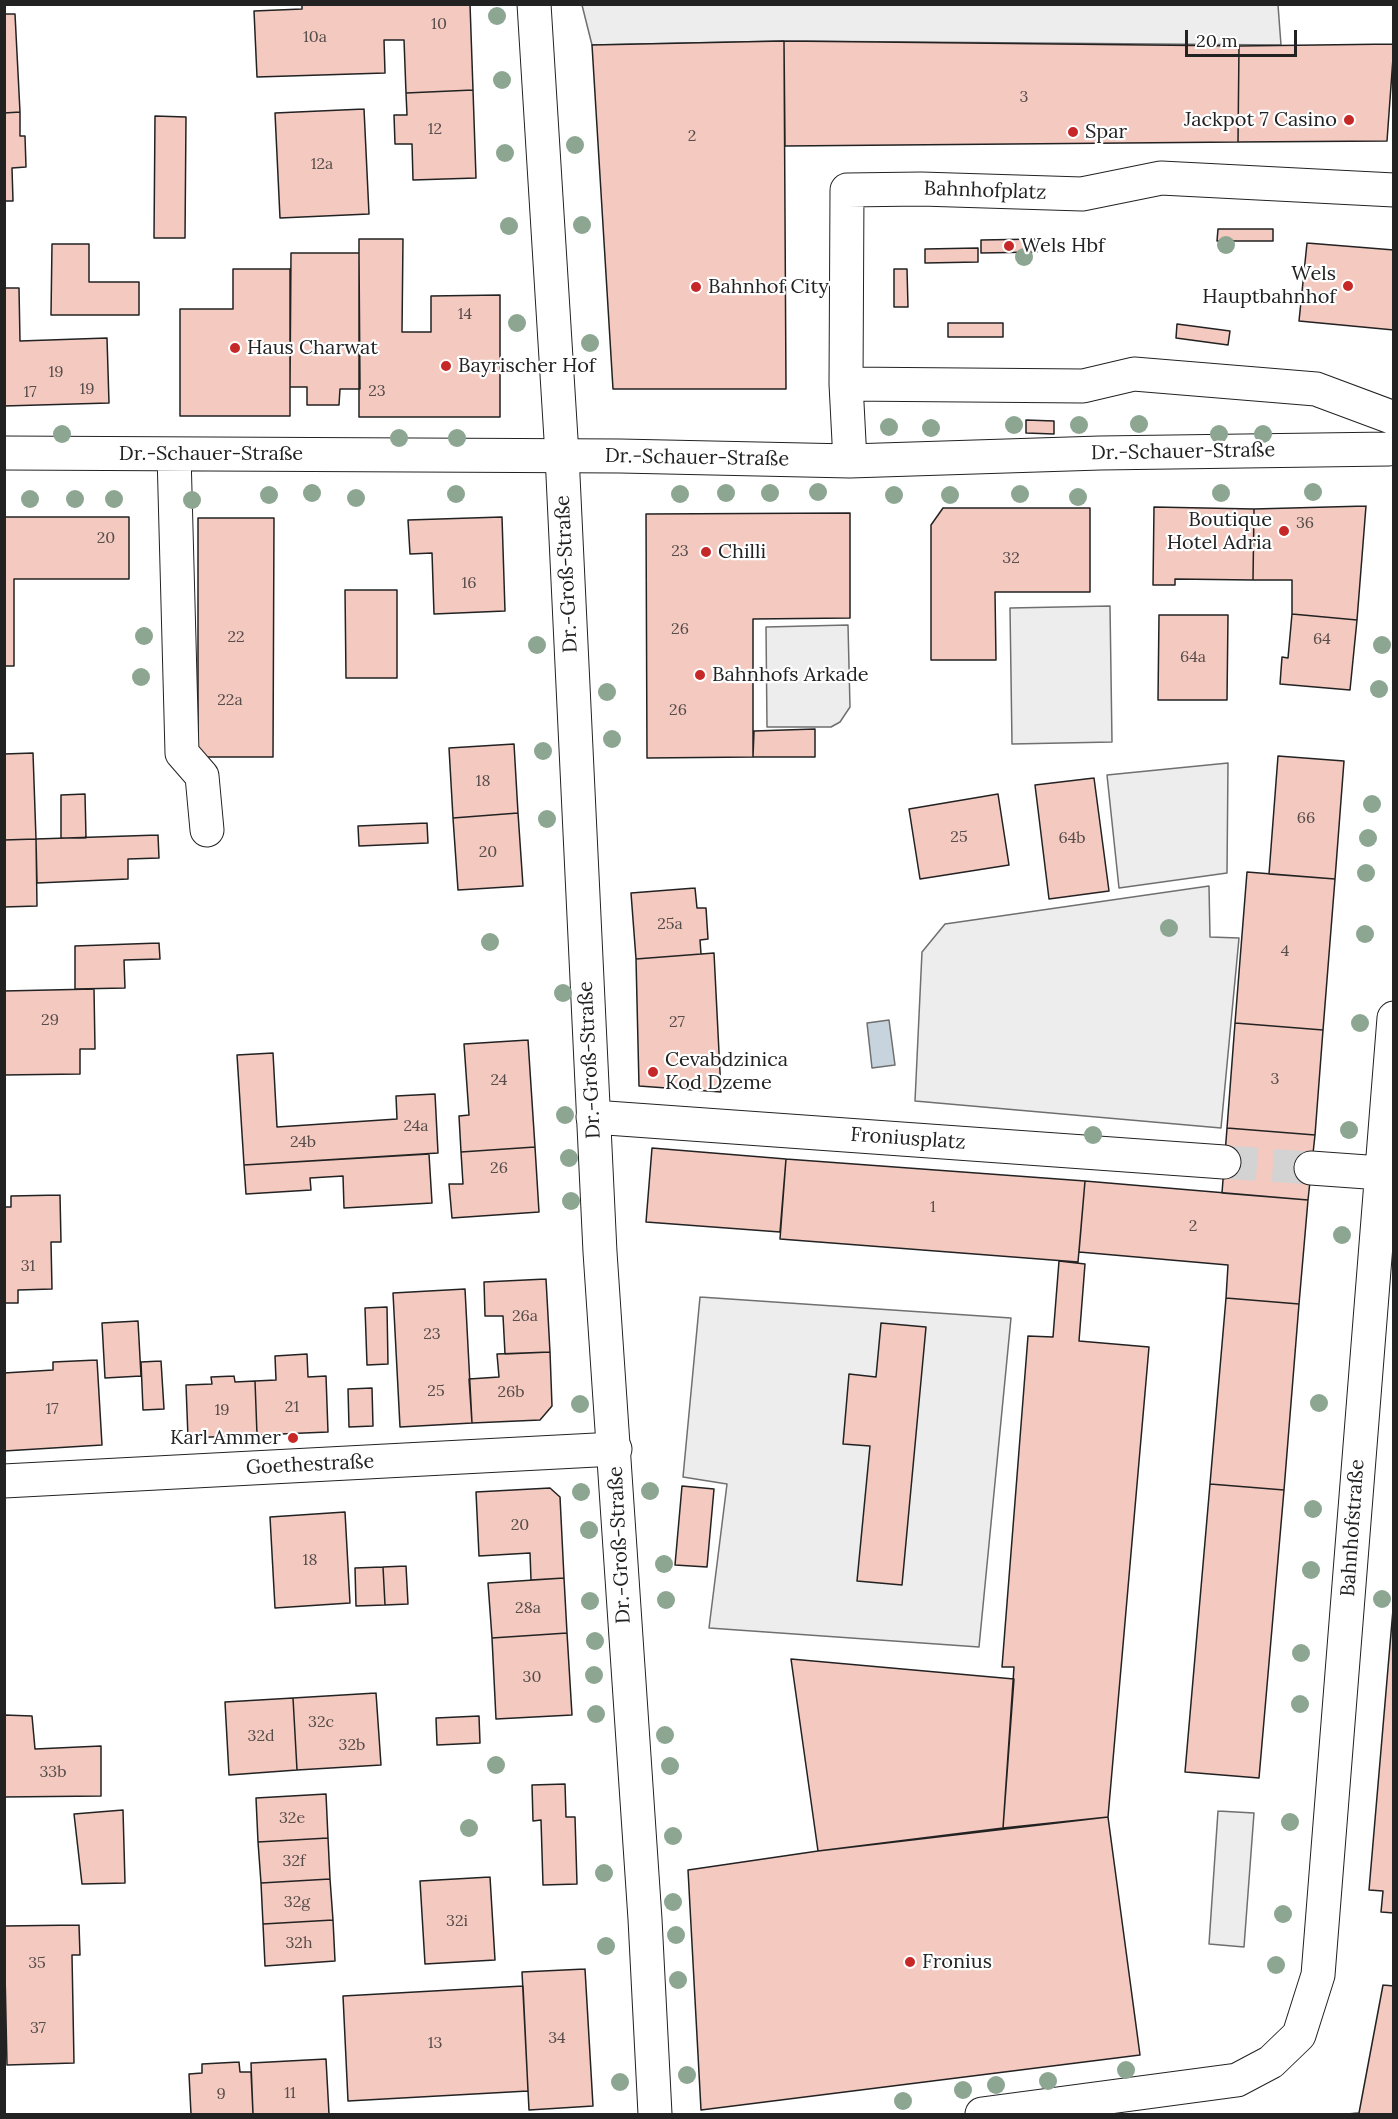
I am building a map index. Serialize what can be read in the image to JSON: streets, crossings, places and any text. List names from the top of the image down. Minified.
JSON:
{"streets":{"street":["Bahnhofplatz","Dr.-Schauer-Straße","Dr.-Groß-Straße","Froniusplatz","Goethestraße","Bahnhofstraße"]},"crossings":[["Bahnhofplatz","Dr.-Schauer-Straße"],["Dr.-Schauer-Straße","Dr.-Groß-Straße"],["Dr.-Groß-Straße","Froniusplatz"],["Dr.-Groß-Straße","Goethestraße"]],"places":["Jackpot 7 Casino","Spar","Wels Hbf","Wels Hauptbahnhof","Bahnhof City","Haus Charwat","Bayrischer Hof","Boutique Hotel Adria","Chilli","Bahnhofs Arkade","Cevabdzinica Kod Dzeme","Karl Ammer","Fronius"],"house_numbers":["10","10a","3","12","2","12a","14","19","19","23","17","36","20","23","32","16","26","22","64","64a","22a","26","18","66","25","64b","20","25a","4","29","27","3","24","24a","24b","26","1","2","31","26a","23","25","26b","21","17","19","20","18","28a","30","32c","32d","32b","33b","32e","32f","32g","32i","32h","35","37","34","13","11","9"],"scale_bar":"20 m"}
